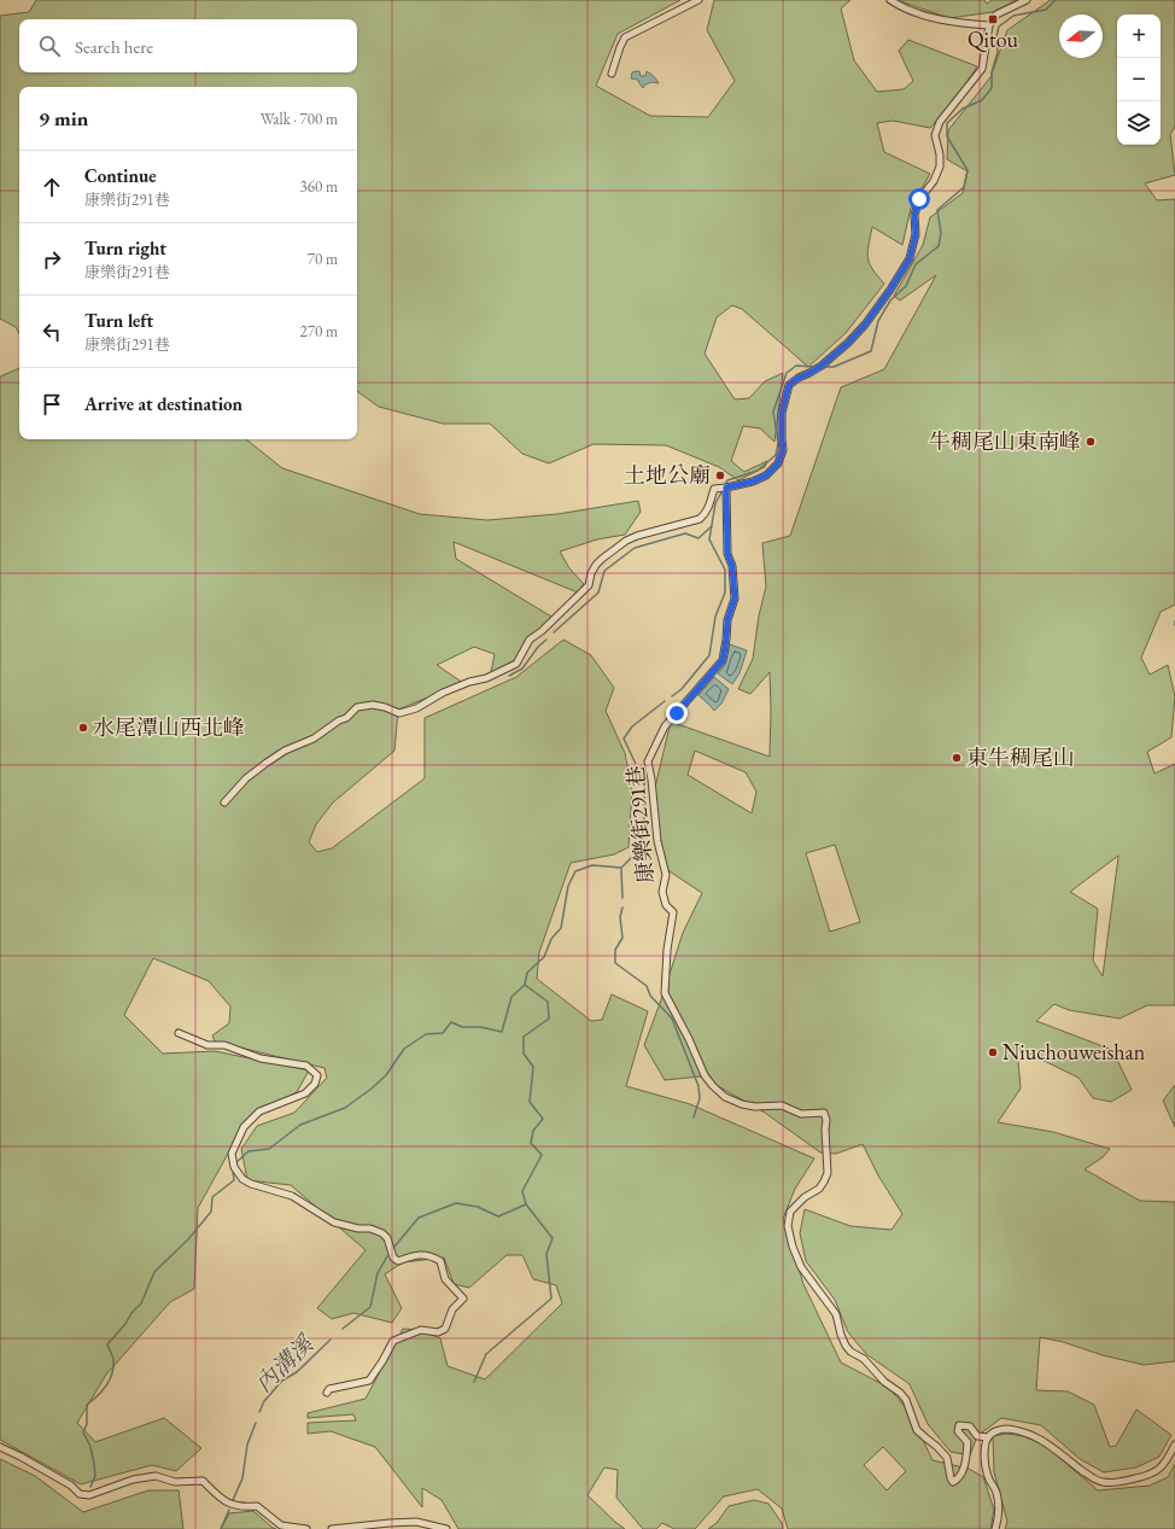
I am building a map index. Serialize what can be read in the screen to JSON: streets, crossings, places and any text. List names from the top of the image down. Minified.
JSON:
{"streets":{"street":["康樂街291巷"]},"water":["內溝溪"],"places":{"transit":["Qitou"],"other":["牛稠尾山東南峰","土地公廟","水尾潭山西北峰","東牛稠尾山","Niuchouweishan"]},"north":"left","page":{"map_buttons":["+","−"],"search":"Search here","heading":["9 min","Walk · 700 m"],"list":[["Continue","康樂街291巷","360 m"],["Turn right","康樂街291巷","70 m"],["Turn left","康樂街291巷","270 m"],"Arrive at destination"]}}
